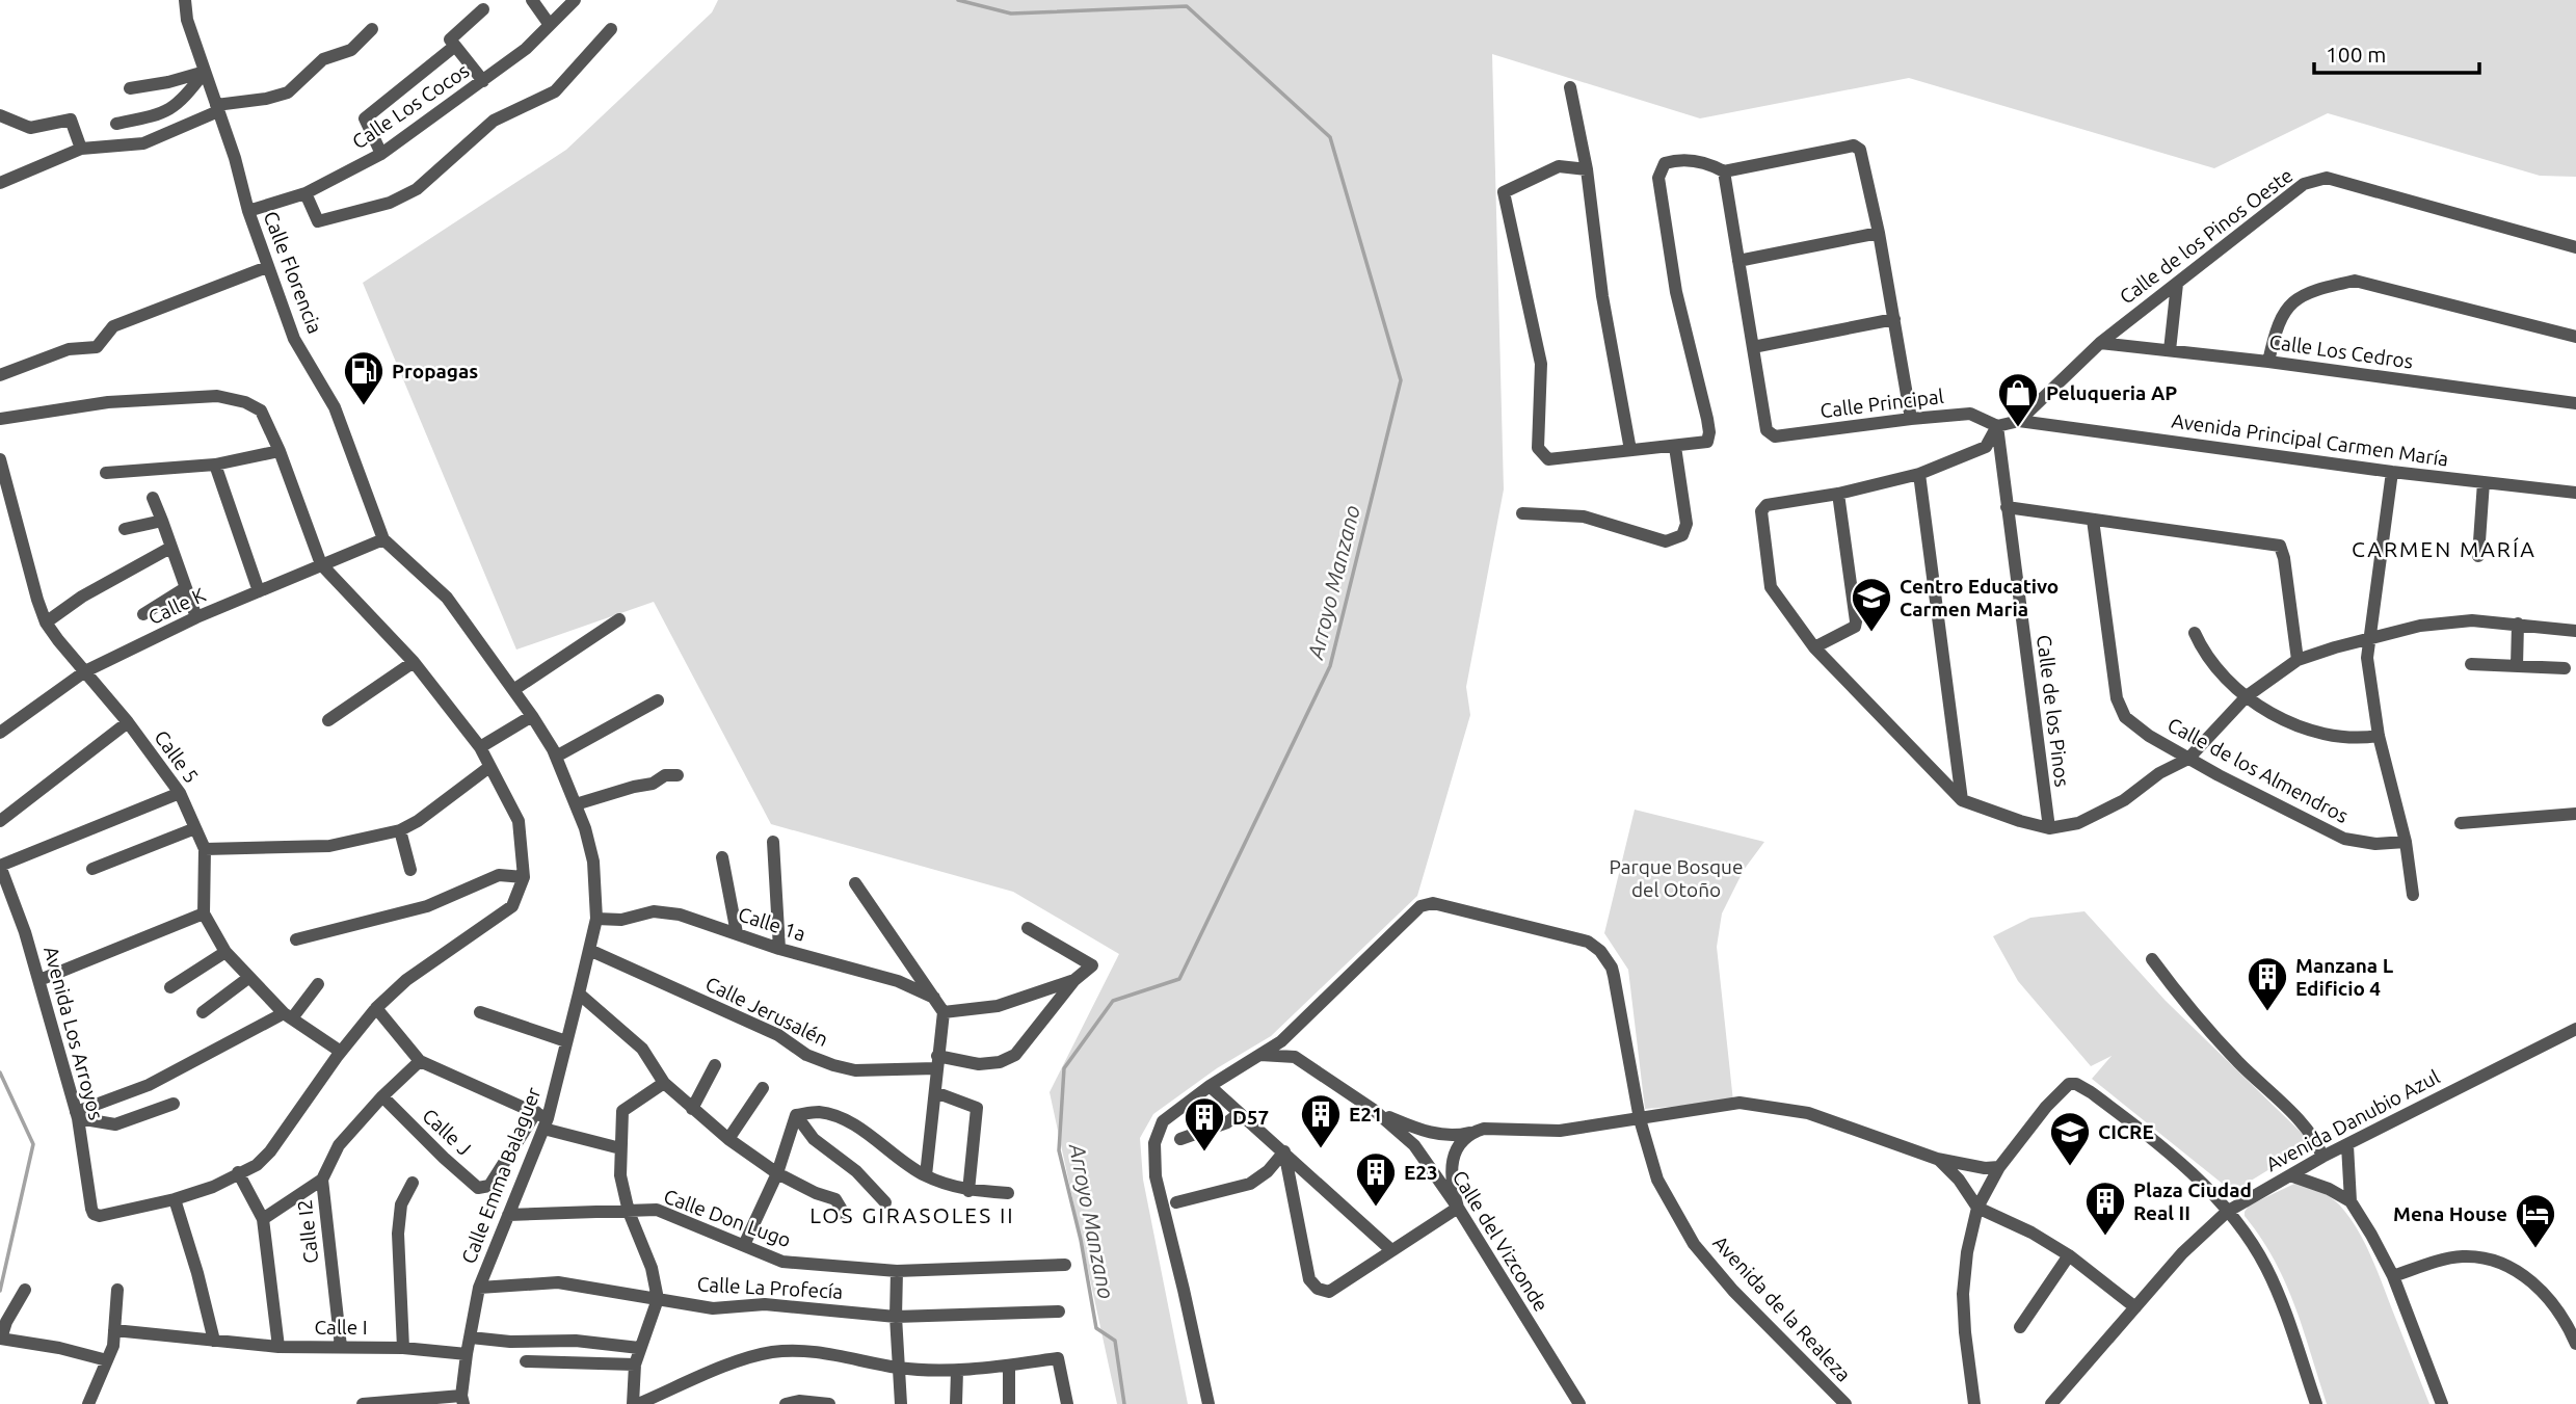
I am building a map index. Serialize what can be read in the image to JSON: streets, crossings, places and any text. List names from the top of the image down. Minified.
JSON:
{"streets":{"street":["Calle Los Cocos","Calle de los Pinos Oeste","Calle Florencia","Calle Los Cedros","Calle Principal","Avenida Principal Carmen María","Calle K","Calle de los Pinos","Calle 5","Calle de los Almendros","Calle 1a","Calle Jerusalén","Avenida Los Arroyos","Avenida Danubio Azul","Calle J","Calle Emma Balaguer","Calle Don Lugo","Calle I2","Calle del Vizconde","Calle La Profecía","Avenida de la Realeza","Calle I"]},"crossings":[["Calle Los Cocos","Calle Florencia"],["Calle de los Pinos Oeste","Calle Los Cedros"],["Calle de los Pinos Oeste","Avenida Principal Carmen María"],["Calle Florencia","Calle K"],["Calle Florencia","Calle 1a"],["Calle Florencia","Calle Emma Balaguer"],["Calle Principal","Avenida Principal Carmen María"],["Calle Principal","Calle de los Pinos"],["Avenida Principal Carmen María","Calle de los Pinos"],["Calle K","Calle 5"],["Calle 1a","Calle Emma Balaguer"],["Calle Jerusalén","Calle Emma Balaguer"],["Calle J","Calle Emma Balaguer"],["Calle J","Calle I2"],["Calle Emma Balaguer","Calle Don Lugo"],["Calle Emma Balaguer","Calle La Profecía"],["Calle Emma Balaguer","Calle I"],["Calle I2","Calle I"]],"districts":["CARMEN MARÍA","LOS GIRASOLES II"],"water":["Arroyo Manzano"],"parks":["Parque Bosque del Otoño"],"places":{"fuel station":["Propagas"],"shop":["Peluqueria AP"],"school or university":["Centro Educativo Carmen Maria","CICRE"],"building":["Manzana L Edificio 4","E21","D57","E23","Plaza Ciudad Real II"],"hotel":["Mena House"]},"scale_bar":"100 m"}
